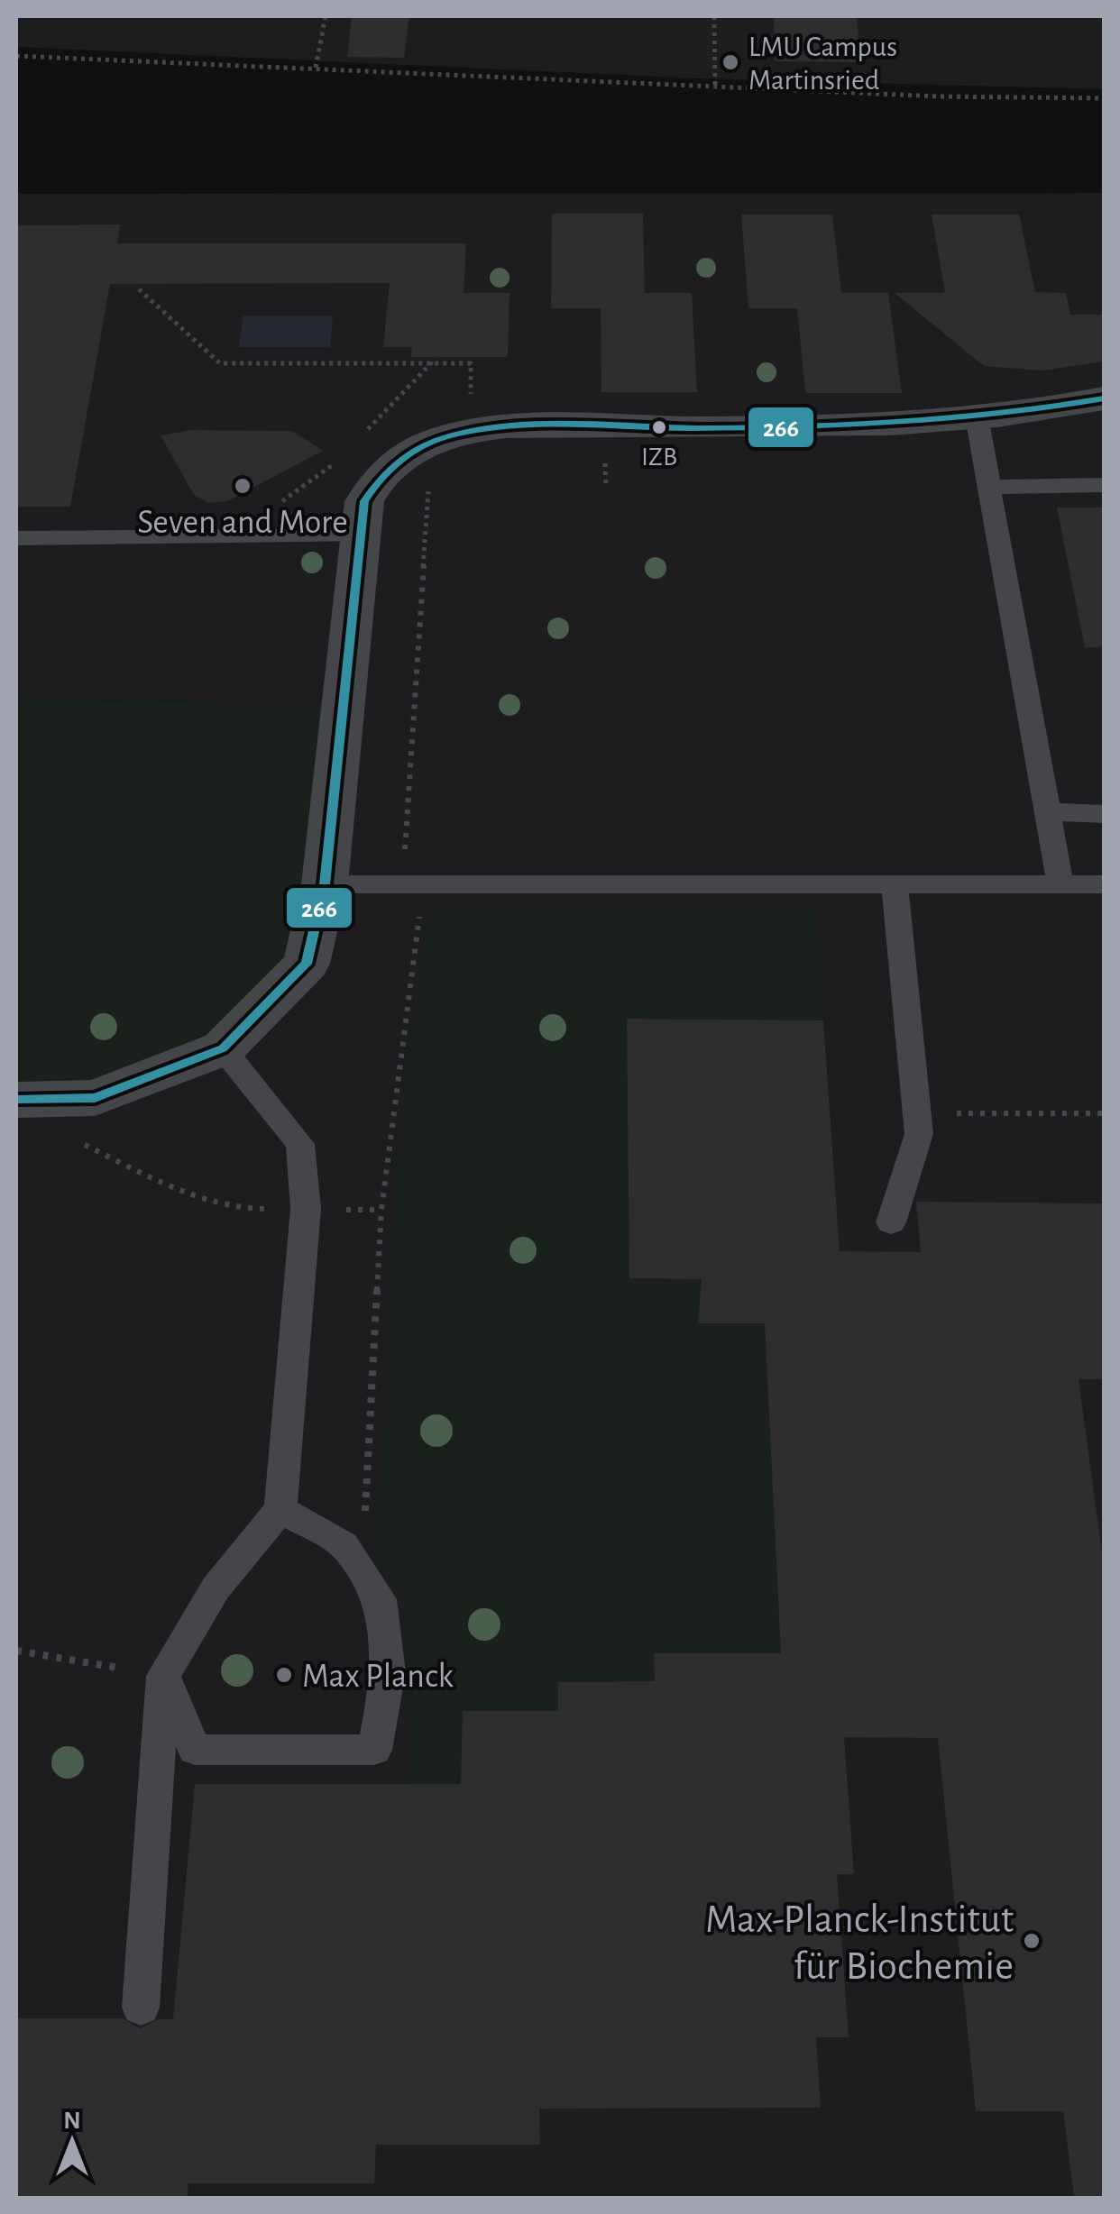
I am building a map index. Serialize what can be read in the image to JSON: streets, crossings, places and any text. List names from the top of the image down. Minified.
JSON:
{"places":["LMU Campus Martinsried","IZB","Seven and More","Max Planck","Max-Planck-Institut für Biochemie"],"lines":["transit line 266"],"north":"top"}
